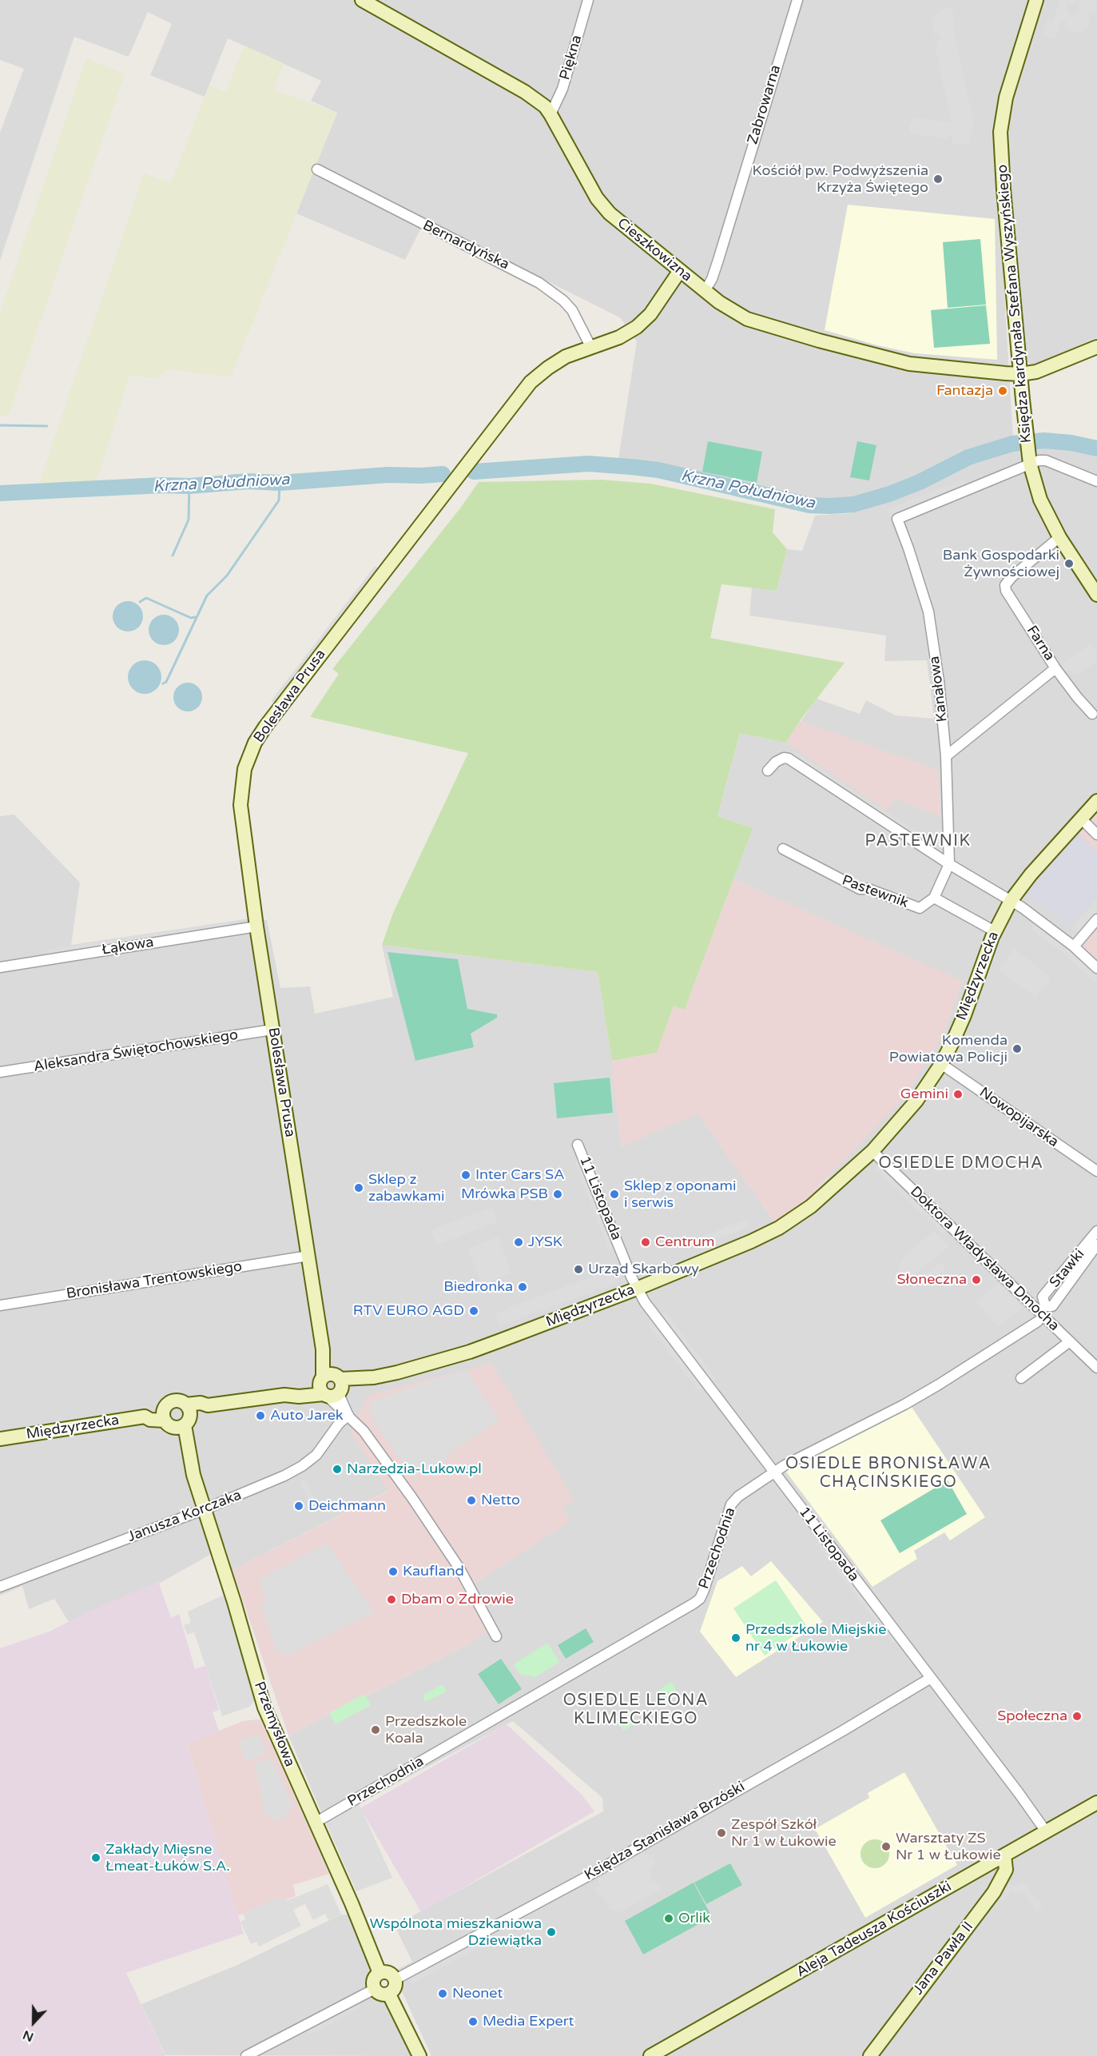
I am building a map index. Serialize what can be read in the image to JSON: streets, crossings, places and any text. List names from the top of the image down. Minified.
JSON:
{"streets":{"street":["Piękna","Zabrowarna","Bernardyńska","Cieszkowizna","Księdza kardynała Stefana Wyszyńskiego","Farna","Kanałowa","Bolesława Prusa","Pastewnik","Łąkowa","Międzyrzecka","Aleksandra Świętochowskiego","Nowopijarska","11 Listopada","Doktora Władysława Dmocha","Stawki","Bronisława Trentowskiego","Janusza Korczaka","Przechodnia","Przemysłowa","Księdza Stanisława Brzóski","Aleja Tadeusza Kościuszki","Jana Pawła II"]},"crossings":[["Piękna","Cieszkowizna"],["Zabrowarna","Cieszkowizna"],["Bernardyńska","Bolesława Prusa"],["Cieszkowizna","Księdza kardynała Stefana Wyszyńskiego"],["Cieszkowizna","Bolesława Prusa"],["Księdza kardynała Stefana Wyszyńskiego","Farna"],["Księdza kardynała Stefana Wyszyńskiego","Kanałowa"],["Farna","Kanałowa"],["Bolesława Prusa","Łąkowa"],["Bolesława Prusa","Międzyrzecka"],["Bolesława Prusa","Aleksandra Świętochowskiego"],["Bolesława Prusa","Bronisława Trentowskiego"],["Międzyrzecka","Nowopijarska"],["Międzyrzecka","11 Listopada"],["Międzyrzecka","Doktora Władysława Dmocha"],["Międzyrzecka","Przemysłowa"],["11 Listopada","Przechodnia"],["11 Listopada","Księdza Stanisława Brzóski"],["11 Listopada","Aleja Tadeusza Kościuszki"],["Doktora Władysława Dmocha","Stawki"],["Doktora Władysława Dmocha","Przechodnia"],["Stawki","Przechodnia"],["Janusza Korczaka","Przemysłowa"],["Przemysłowa","Księdza Stanisława Brzóski"],["Aleja Tadeusza Kościuszki","Jana Pawła II"]],"districts":["PASTEWNIK","OSIEDLE DMOCHA","OSIEDLE BRONISŁAWA CHĄCIŃSKIEGO","OSIEDLE LEONA KLIMECKIEGO"],"water":["Krzna Południowa"],"places":["Kościół pw. Podwyższenia Krzyża Świętego","Fantazja","Bank Gospodarki Żywnościowej","Komenda Powiatowa Policji","Gemini","Inter Cars SA","Sklep z zabawkami","Mrówka PSB","Sklep z oponami i serwis","JYSK","Centrum","Urząd Skarbowy","Słoneczna","Biedronka","RTV EURO AGD","Auto Jarek","Narzedzia-Lukow.pl","Netto","Deichmann","Kaufland","Dbam o Zdrowie","Przedszkole Miejskie nr 4 w Łukowie","Społeczna","Przedszkole Koala","Zespół Szkół Nr 1 w Łukowie","Warsztaty ZS Nr 1 w Łukowie","Zakłady Mięsne Łmeat-Łuków S.A.","Orlik","Wspólnota mieszkaniowa Dziewiątka","Neonet","Media Expert"],"north":"bottom"}
